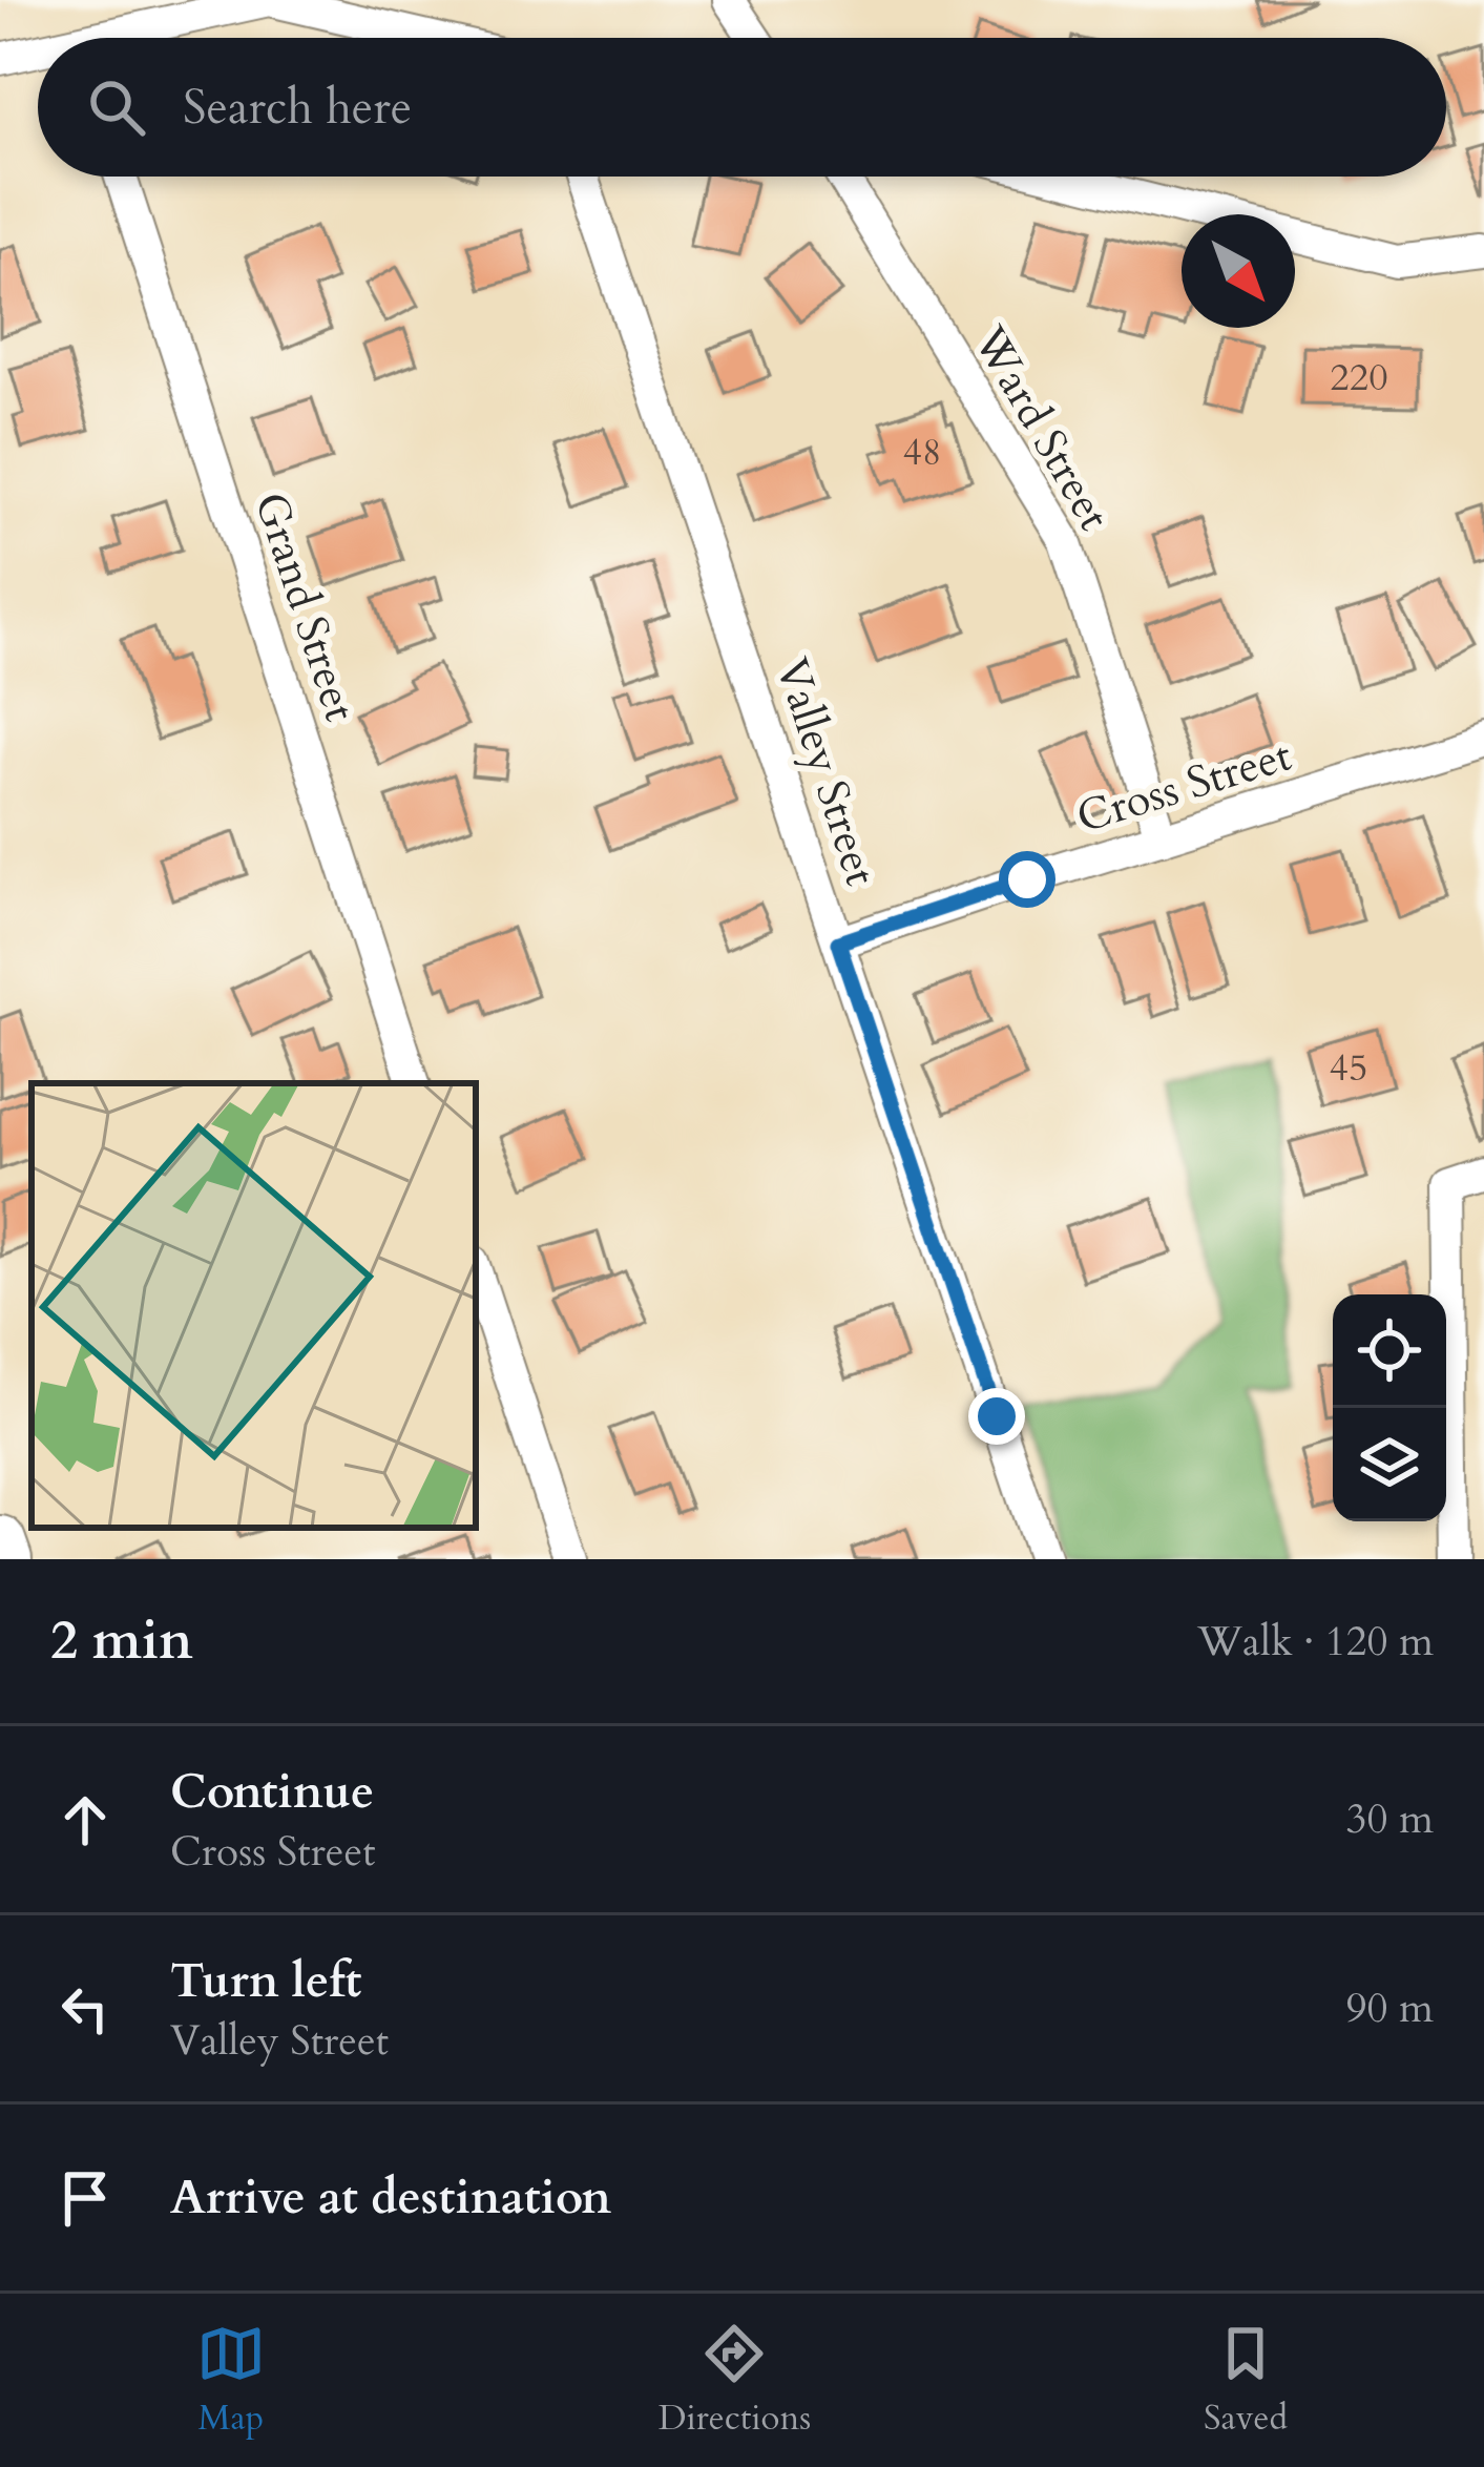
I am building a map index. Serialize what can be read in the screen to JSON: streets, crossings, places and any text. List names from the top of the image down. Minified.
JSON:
{"streets":{"street":["Ward Street","Grand Street","Valley Street","Cross Street"]},"crossings":[["Ward Street","Cross Street"],["Valley Street","Cross Street"]],"house_numbers":["220","48","45"],"north":"bottom right","page":{"search":"Search here","heading":["2 min","Walk · 120 m"],"list":[["Continue","Cross Street","30 m"],["Turn left","Valley Street","90 m"],"Arrive at destination"],"nav":["Map","Directions","Saved"]}}
